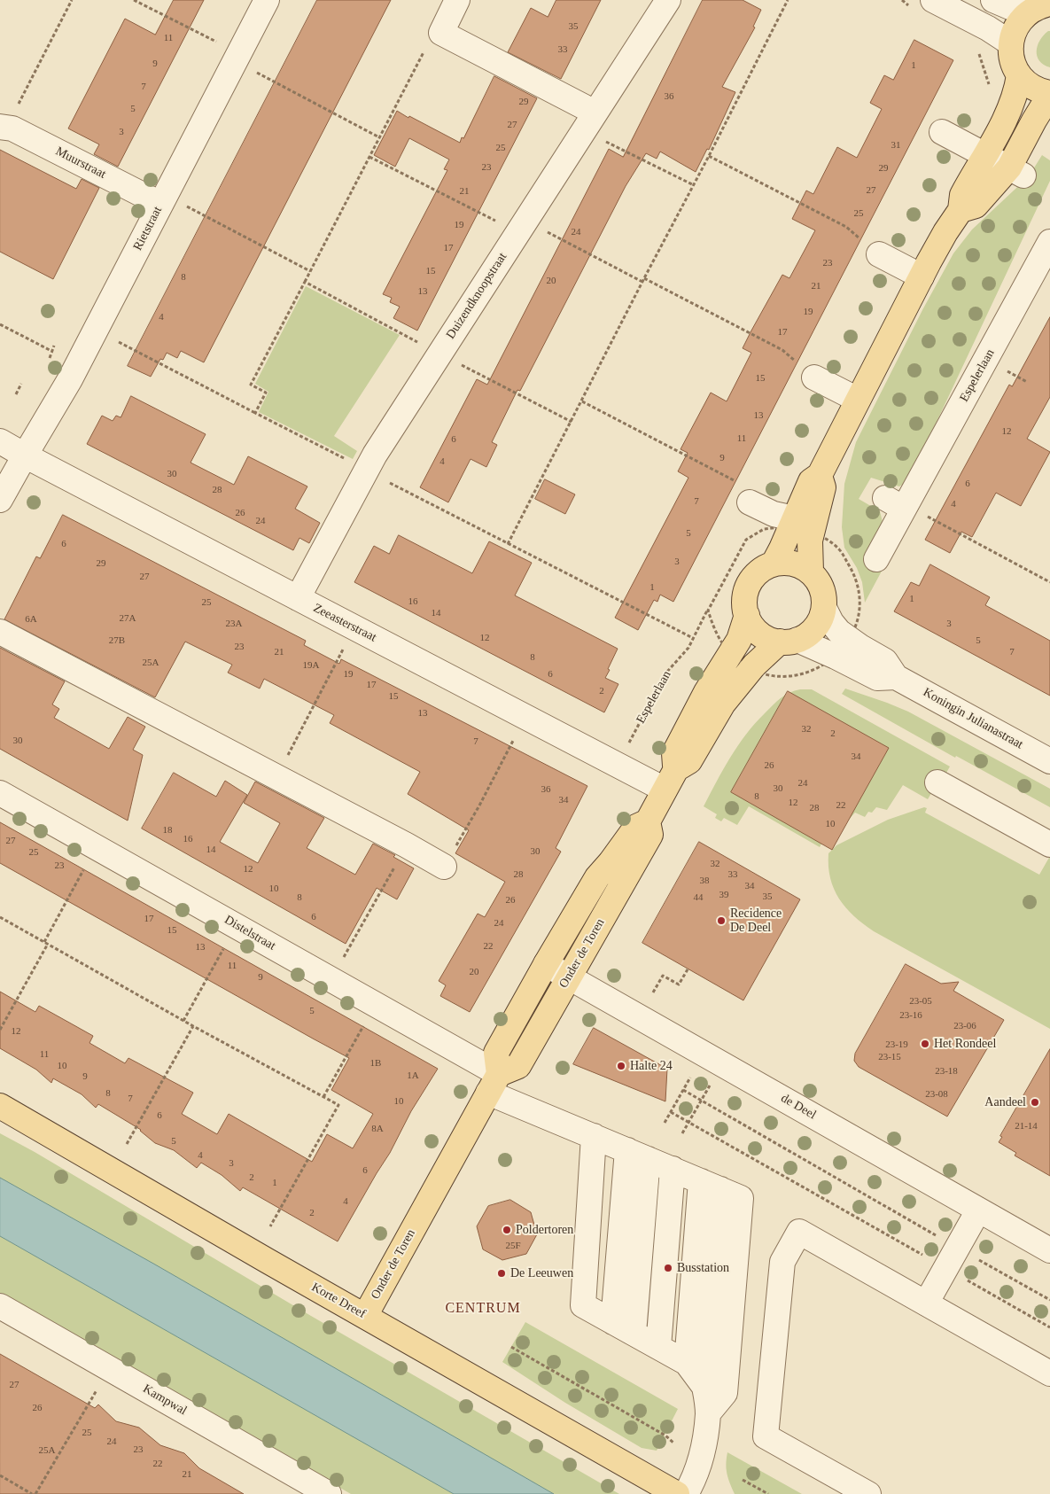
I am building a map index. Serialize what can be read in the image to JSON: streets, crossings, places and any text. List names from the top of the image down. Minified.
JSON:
{"streets":{"main road":["Onder de Toren","Korte Dreef"],"street":["Muurstraat","Rietstraat","Duizendknoopstraat","Espelerlaan","Zeeasterstraat","Koningin Julianastraat","Distelstraat","de Deel","Kampwal"]},"crossings":[["Muurstraat","Rietstraat"],["Rietstraat","Zeeasterstraat"],["Duizendknoopstraat","Zeeasterstraat"],["Espelerlaan","Zeeasterstraat"],["Zeeasterstraat","Onder de Toren"],["Distelstraat","Onder de Toren"],["Onder de Toren","de Deel"],["Onder de Toren","Korte Dreef"]],"districts":["CENTRUM"],"places":["Recidence De Deel","Het Rondeel","Halte 24","Aandeel","Poldertoren","Busstation","De Leeuwen"],"house_numbers":["35","11","33","9","1","7","36","29","5","27","3","31","25","23","29","27","21","25","19","24","17","23","15","8","20","21","13","19","4","17","15","13","12","11","6","9","4","30","6","28","7","4","26","24","5","6","3","29","27","1","1","16","25","14","27A","6A","23A","3","12","27B","5","23","21","7","8","25A","19A","19","6","17","2","15","13","32","2","30","7","34","26","24","30","36","8","34","12","22","28","10","18","16","27","14","30","25","32","23","12","28","33","38","34","10","39","35","8","44","26","6","17","24","15","22","13","11","20","9","23-05","5","23-16","23-06","12","23-19","11","23-15","1B","10","23-18","1A","9","8","23-08","7","10","6","21-14","8A","5","4","3","6","2","1","4","2","25F","27","26","25","24","23","25A","22","21"]}
